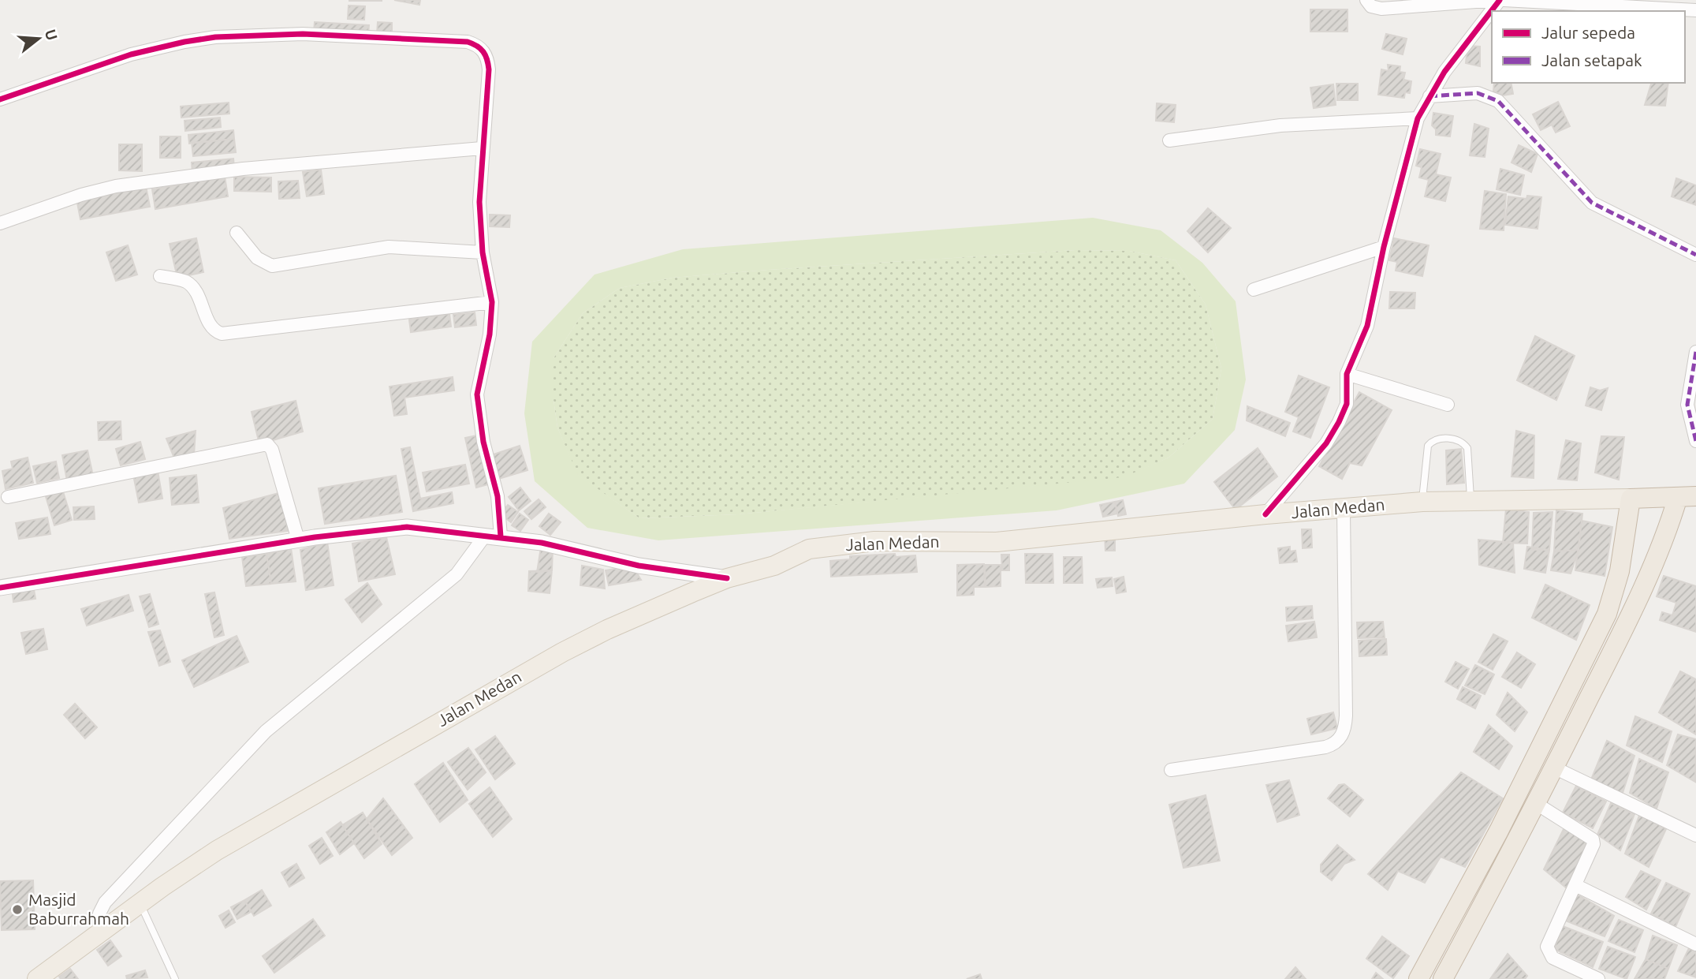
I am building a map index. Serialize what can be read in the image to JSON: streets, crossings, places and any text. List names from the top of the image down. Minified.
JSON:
{"streets":{"highway":["Jalan Medan"]},"places":["Masjid Baburrahmah"],"legend":["Jalur sepeda","Jalan setapak"],"north":"right"}
